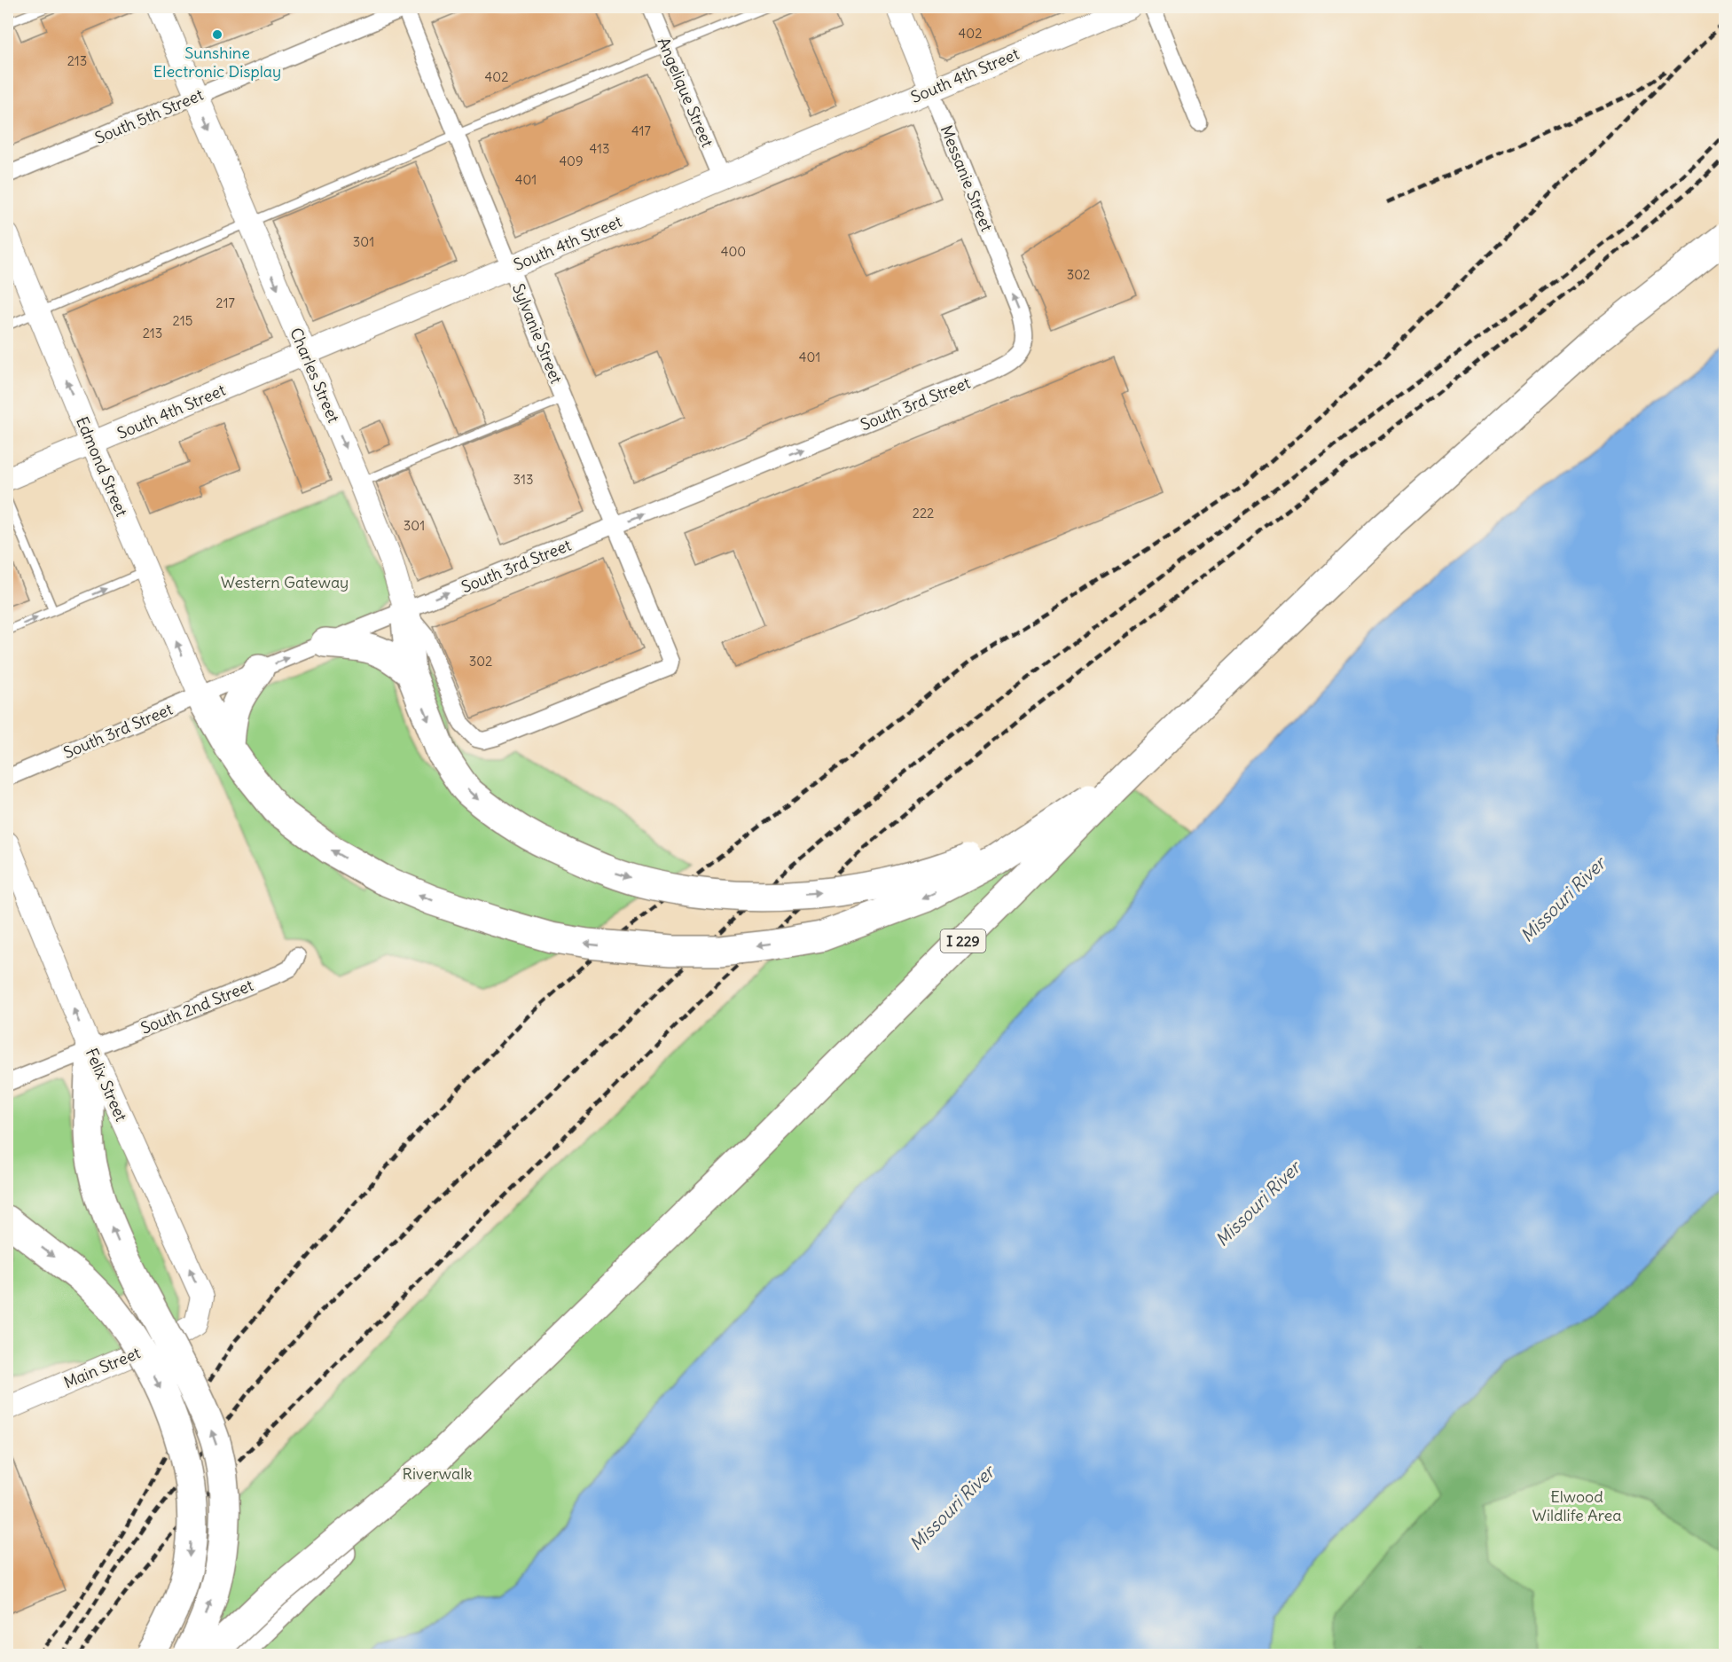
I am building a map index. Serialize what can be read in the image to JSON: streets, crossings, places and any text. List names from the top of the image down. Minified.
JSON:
{"streets":{"highway":["I 229"],"main road":["South 4th Street","Messanie Street","Charles Street","Edmond Street","Felix Street","Main Street"],"street":["Angelique Street","South 5th Street","Sylvanie Street","South 3rd Street","South 2nd Street"]},"crossings":[["South 4th Street","Angelique Street"],["South 4th Street","Messanie Street"],["South 4th Street","Sylvanie Street"],["South 4th Street","Charles Street"],["South 4th Street","Edmond Street"],["South 5th Street","Sylvanie Street"],["South 5th Street","Charles Street"],["Messanie Street","South 3rd Street"],["Sylvanie Street","Charles Street"],["Sylvanie Street","South 3rd Street"],["Charles Street","South 3rd Street"],["South 3rd Street","Edmond Street"],["South 2nd Street","Felix Street"],["Felix Street","Main Street"]],"one_way":["Messanie Street","Charles Street","South 3rd Street","Edmond Street","Felix Street"],"water":["Missouri River"],"parks":["Western Gateway","Riverwalk","Elwood Wildlife Area"],"places":["Sunshine Electronic Display"],"house_numbers":["402","213","402","417","413","409","401","301","400","302","217","215","213","401","313","222","301","302"]}
